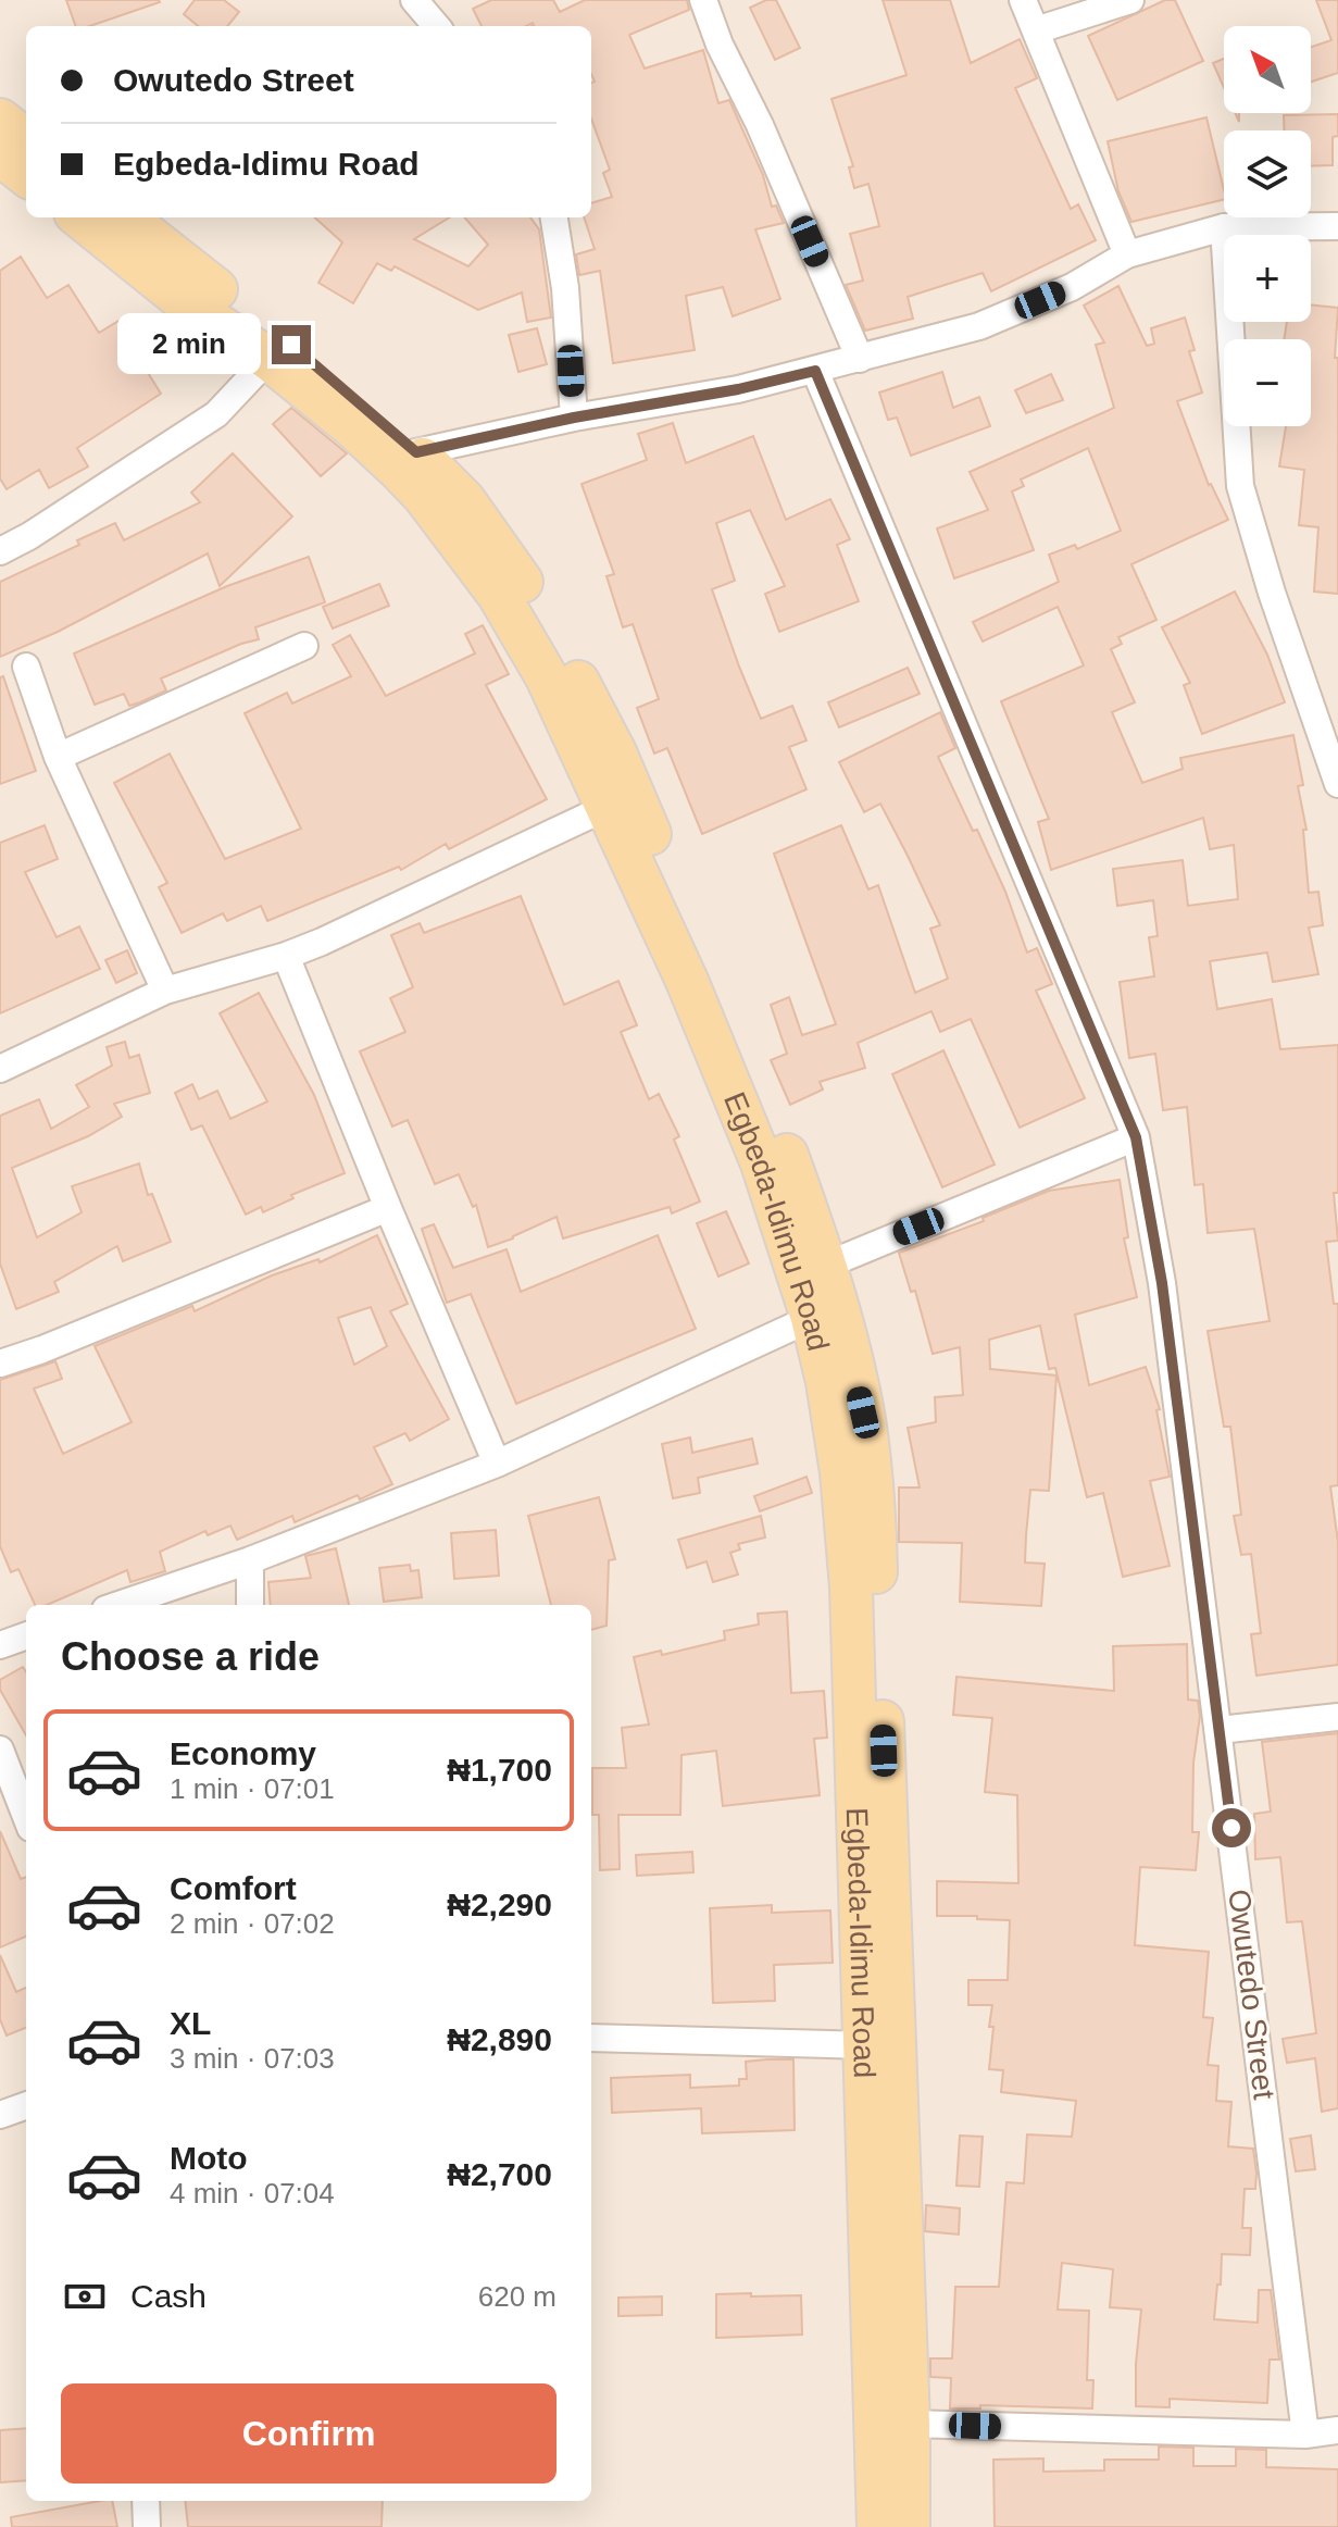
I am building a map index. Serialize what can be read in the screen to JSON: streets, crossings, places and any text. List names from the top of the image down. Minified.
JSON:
{"streets":{"main road":["Egbeda-Idimu Road"],"street":["Owutedo Street"]},"north":"top left","page":{"map_buttons":["+","−"],"banner":["Owutedo Street","Egbeda-Idimu Road"],"bubble":"2 min","heading":"Choose a ride","list":[{"name":"Economy","note":"1 min · 07:01","value":"₦1,700"},{"name":"Comfort","note":"2 min · 07:02","value":"₦2,290"},{"name":"XL","note":"3 min · 07:03","value":"₦2,890"},{"name":"Moto","note":"4 min · 07:04","value":"₦2,700"}],"pay":["Cash","620 m"],"buttons":"Confirm"}}
